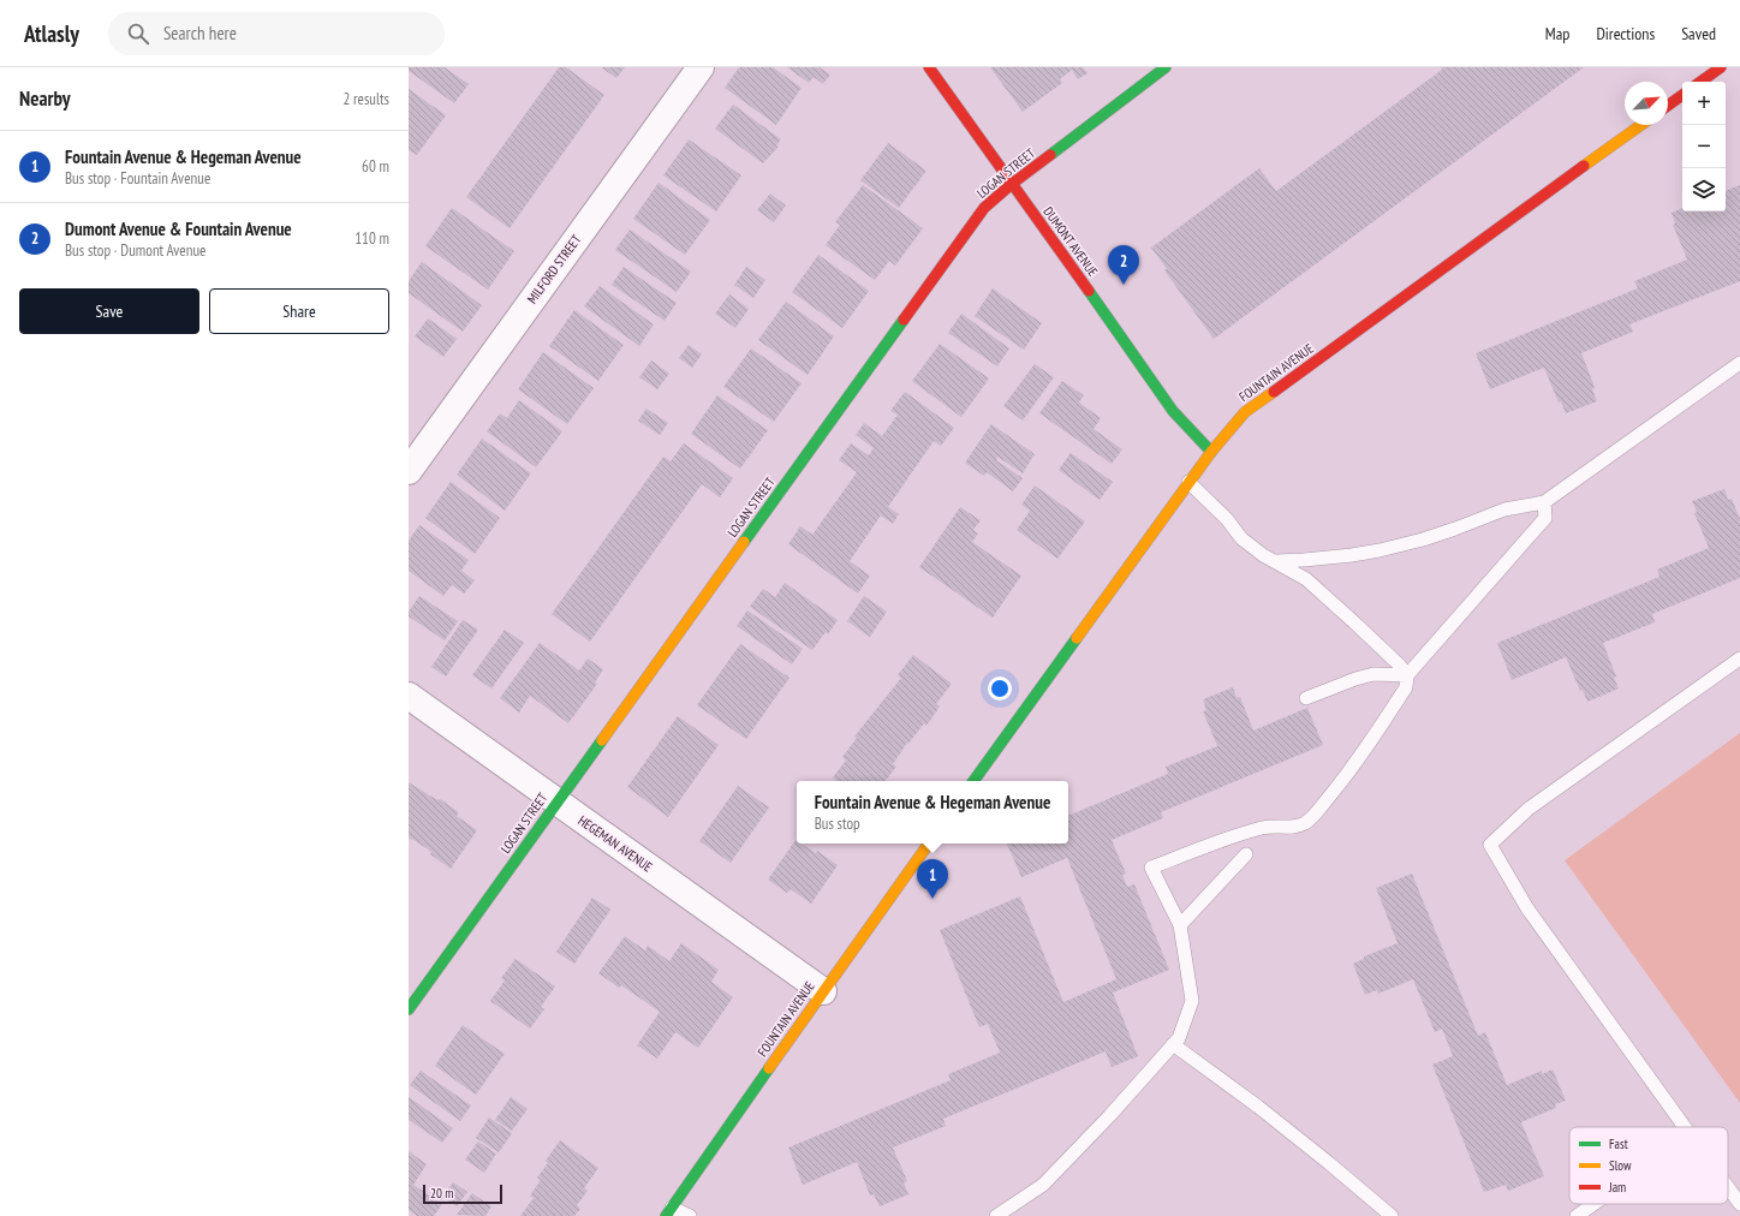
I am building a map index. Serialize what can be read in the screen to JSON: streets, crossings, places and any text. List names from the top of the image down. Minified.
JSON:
{"streets":{"street":["LOGAN STREET","DUMONT AVENUE","MILFORD STREET","FOUNTAIN AVENUE","HEGEMAN AVENUE"]},"crossings":[["LOGAN STREET","DUMONT AVENUE"],["LOGAN STREET","HEGEMAN AVENUE"],["DUMONT AVENUE","FOUNTAIN AVENUE"],["FOUNTAIN AVENUE","HEGEMAN AVENUE"]],"legend":["Fast","Slow","Jam"],"scale_bar":"20 m","north":"top right","page":{"header":"Atlasly","search":"Search here","nav":["Map","Directions","Saved"],"heading":["Nearby","2 results"],"map_buttons":["+","−"],"list":[{"mark":"1","name":"Fountain Avenue & Hegeman Avenue","note":"Bus stop · Fountain Avenue","value":"60 m"},{"mark":"2","name":"Dumont Avenue & Fountain Avenue","note":"Bus stop · Dumont Avenue","value":"110 m"}],"pins":["2","1"],"buttons":["Save","Share"],"popup":["Fountain Avenue & Hegeman Avenue","Bus stop"],"scale":"20 m"}}
